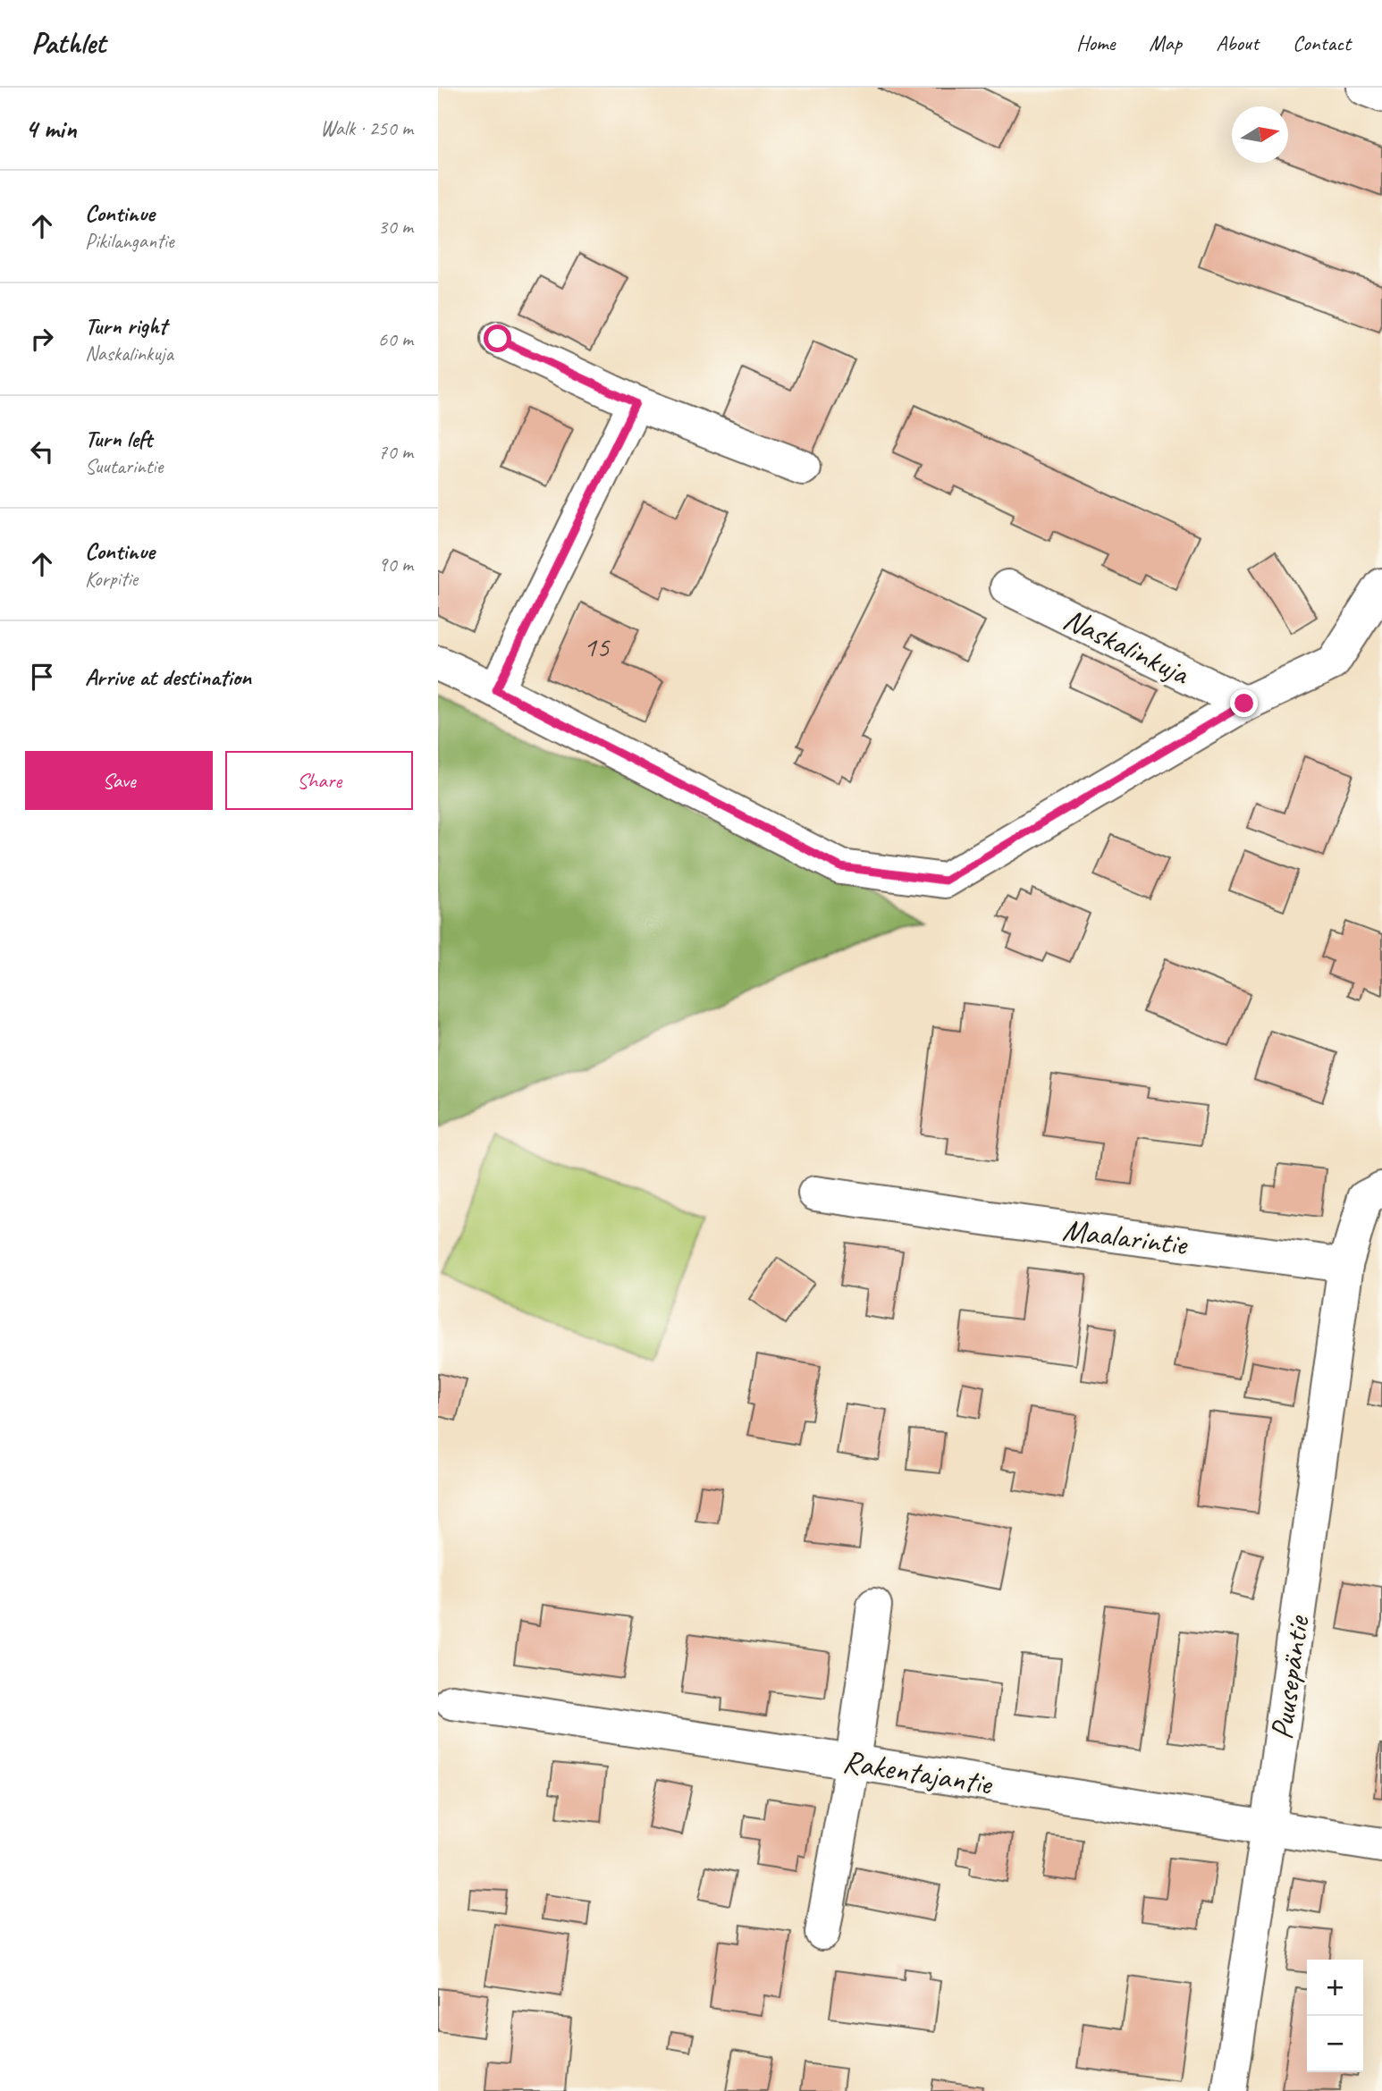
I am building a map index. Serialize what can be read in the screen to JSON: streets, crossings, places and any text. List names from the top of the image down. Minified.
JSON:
{"streets":{"street":["Naskalinkuja","Maalarintie","Puusepäntie","Rakentajantie"]},"crossings":[["Maalarintie","Puusepäntie"],["Puusepäntie","Rakentajantie"]],"house_numbers":["15"],"north":"right","page":{"header":"Pathlet","nav":["Home","Map","About","Contact"],"heading":["4 min","Walk · 250 m"],"list":[["Continue","Pikilangantie","30 m"],["Turn right","Naskalinkuja","60 m"],["Turn left","Suutarintie","70 m"],["Continue","Korpitie","90 m"],"Arrive at destination"],"buttons":["Save","Share"],"map_buttons":["+","−"]}}
